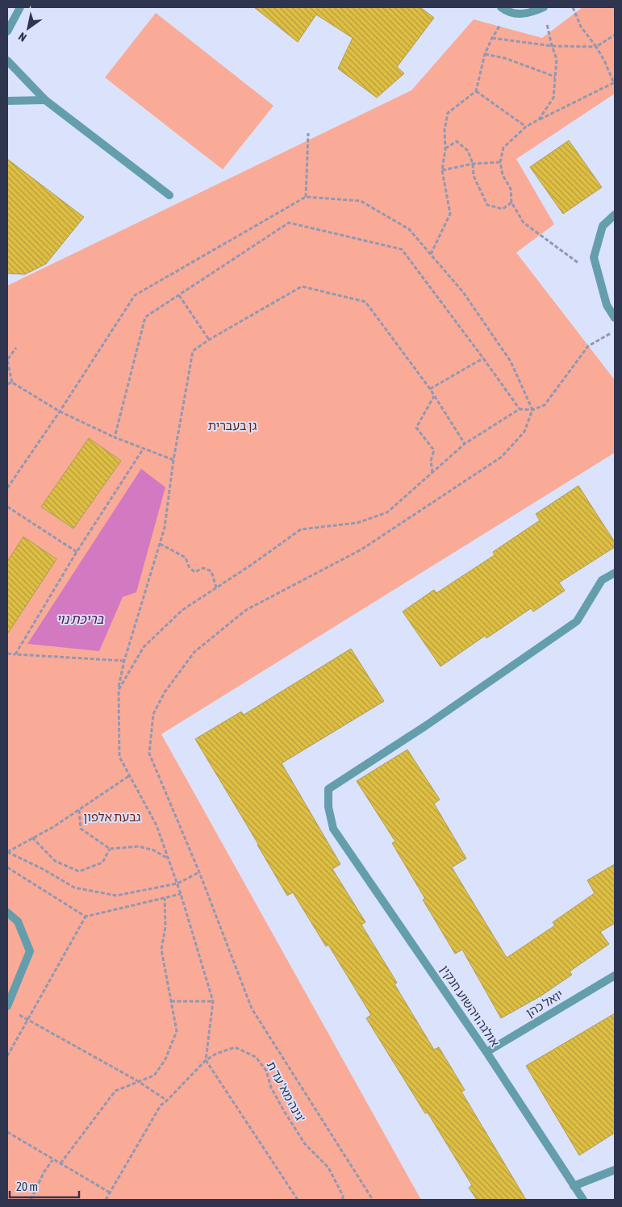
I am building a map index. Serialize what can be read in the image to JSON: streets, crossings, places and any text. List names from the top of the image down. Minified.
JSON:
{"streets":{"street":["יואל כהן","אולגה ויהשוע חנקין"],"path":["גינה מא' עד ת'"]},"crossings":[["יואל כהן","אולגה ויהשוע חנקין"]],"water":["בריכת נוי"],"parks":["גן בעברית","גבעת אלפון"],"scale_bar":"20 m","north":"bottom left"}
